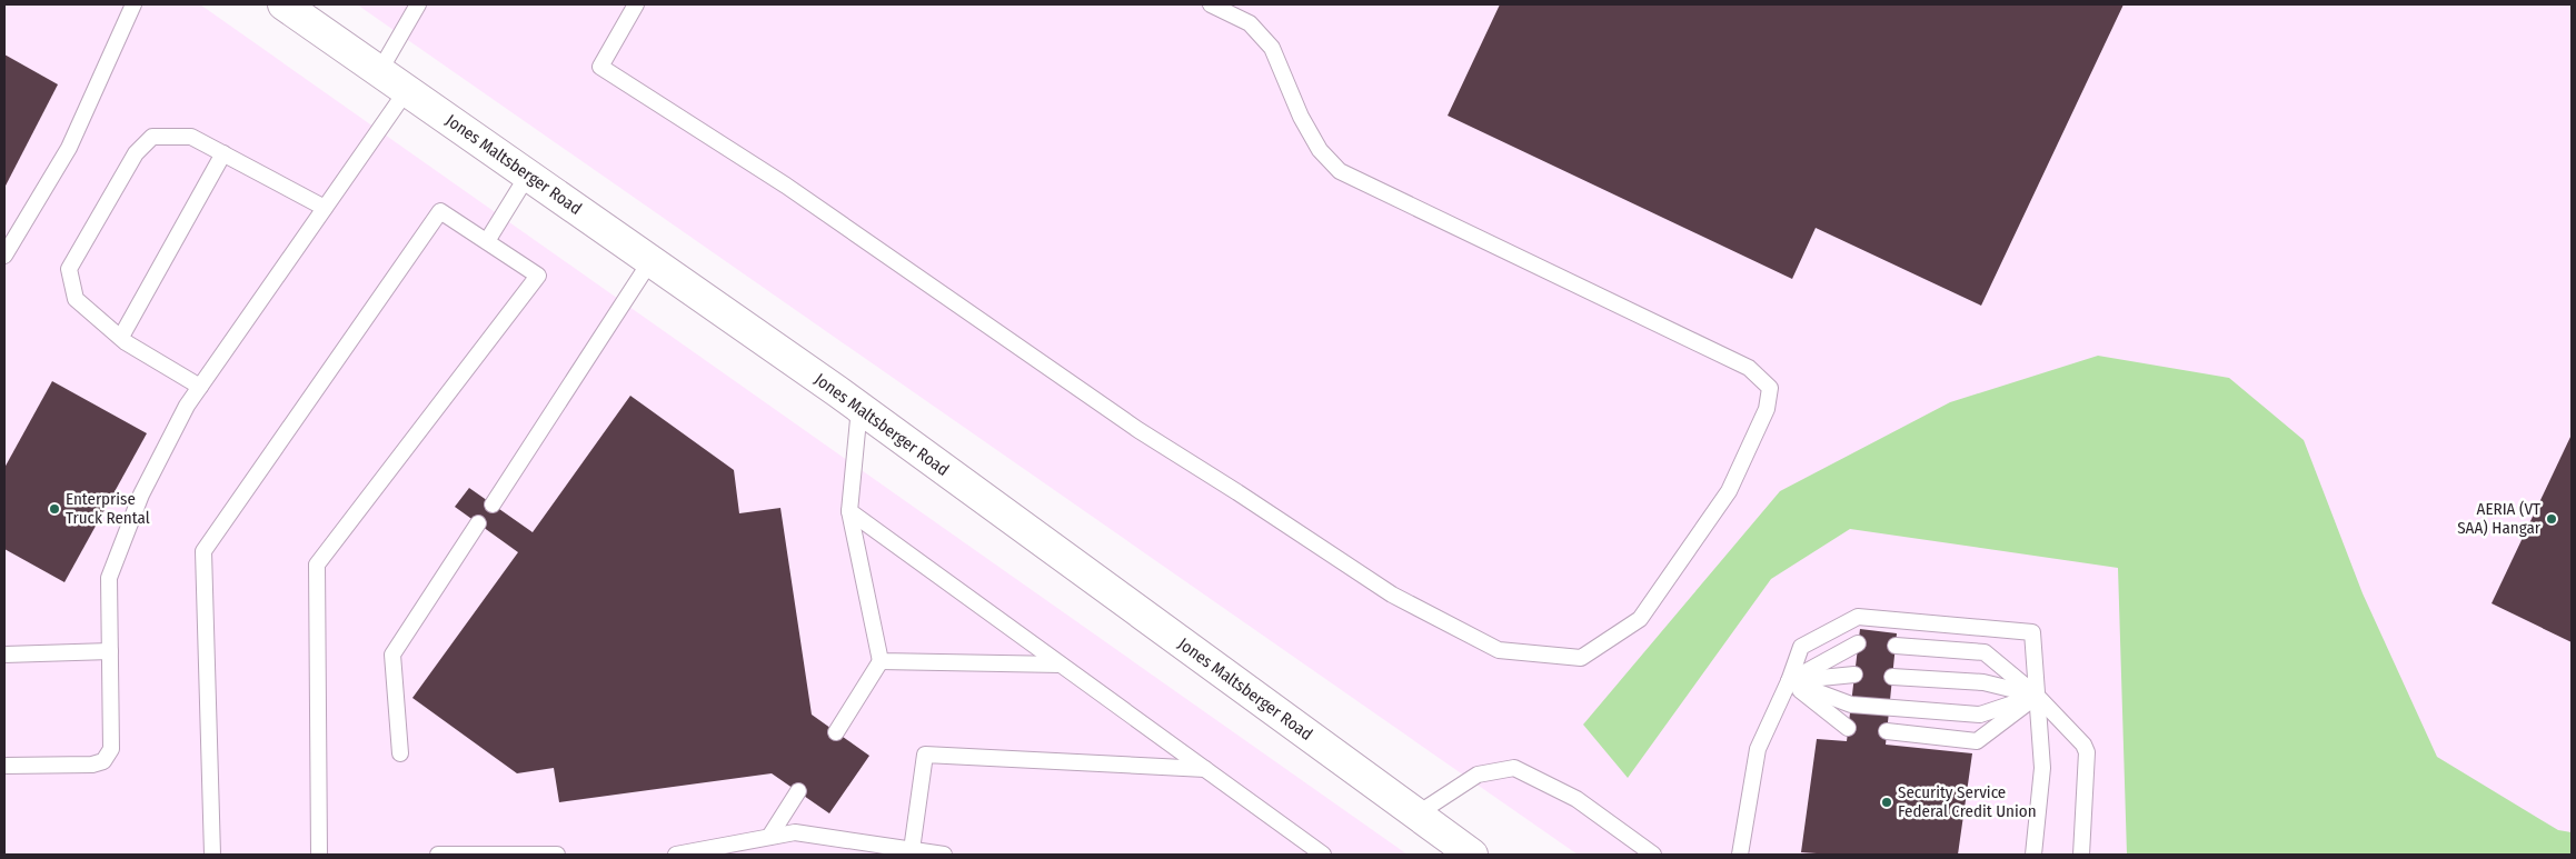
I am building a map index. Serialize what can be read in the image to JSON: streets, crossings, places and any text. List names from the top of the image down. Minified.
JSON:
{"streets":{"street":["Jones Maltsberger Road"]},"places":["Enterprise Truck Rental","AERIA (VT SAA) Hangar","Security Service Federal Credit Union"]}
